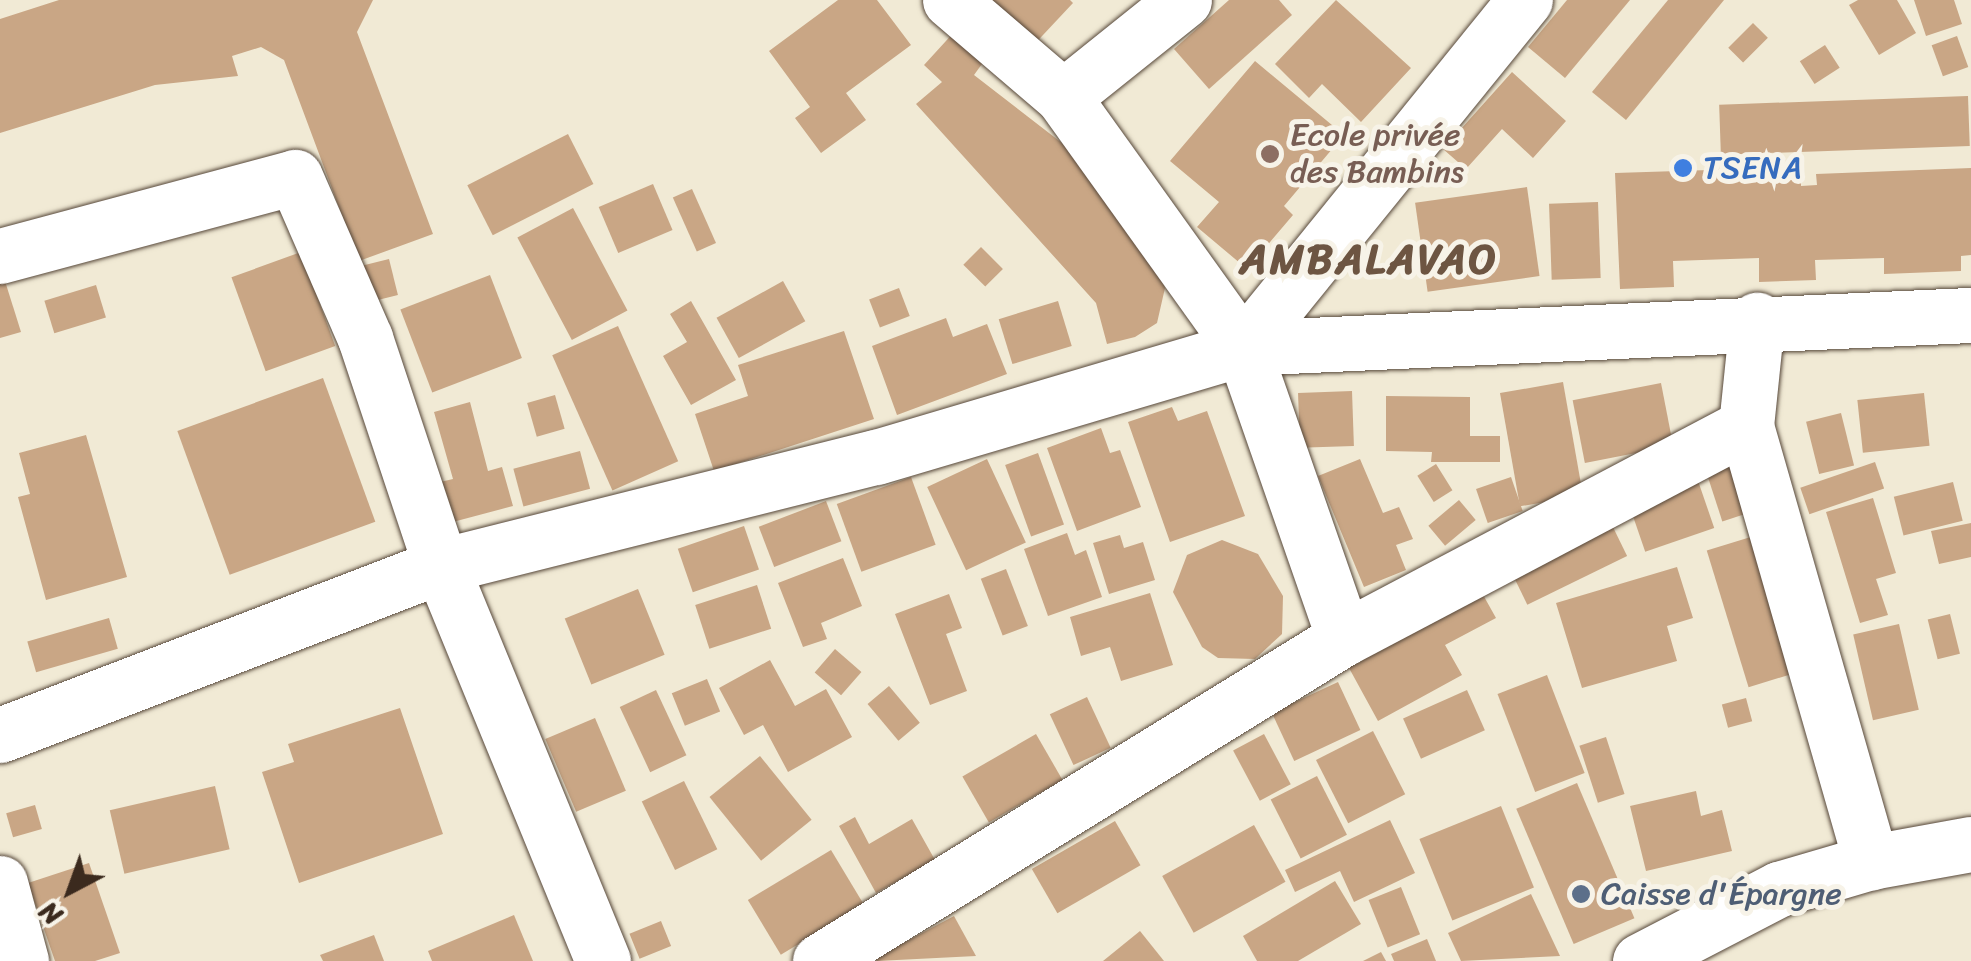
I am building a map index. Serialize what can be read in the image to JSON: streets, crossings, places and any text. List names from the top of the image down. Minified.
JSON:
{"districts":["AMBALAVAO"],"places":["Ecole privée des Bambins","TSENA","Caisse d'Épargne"],"north":"bottom left"}
